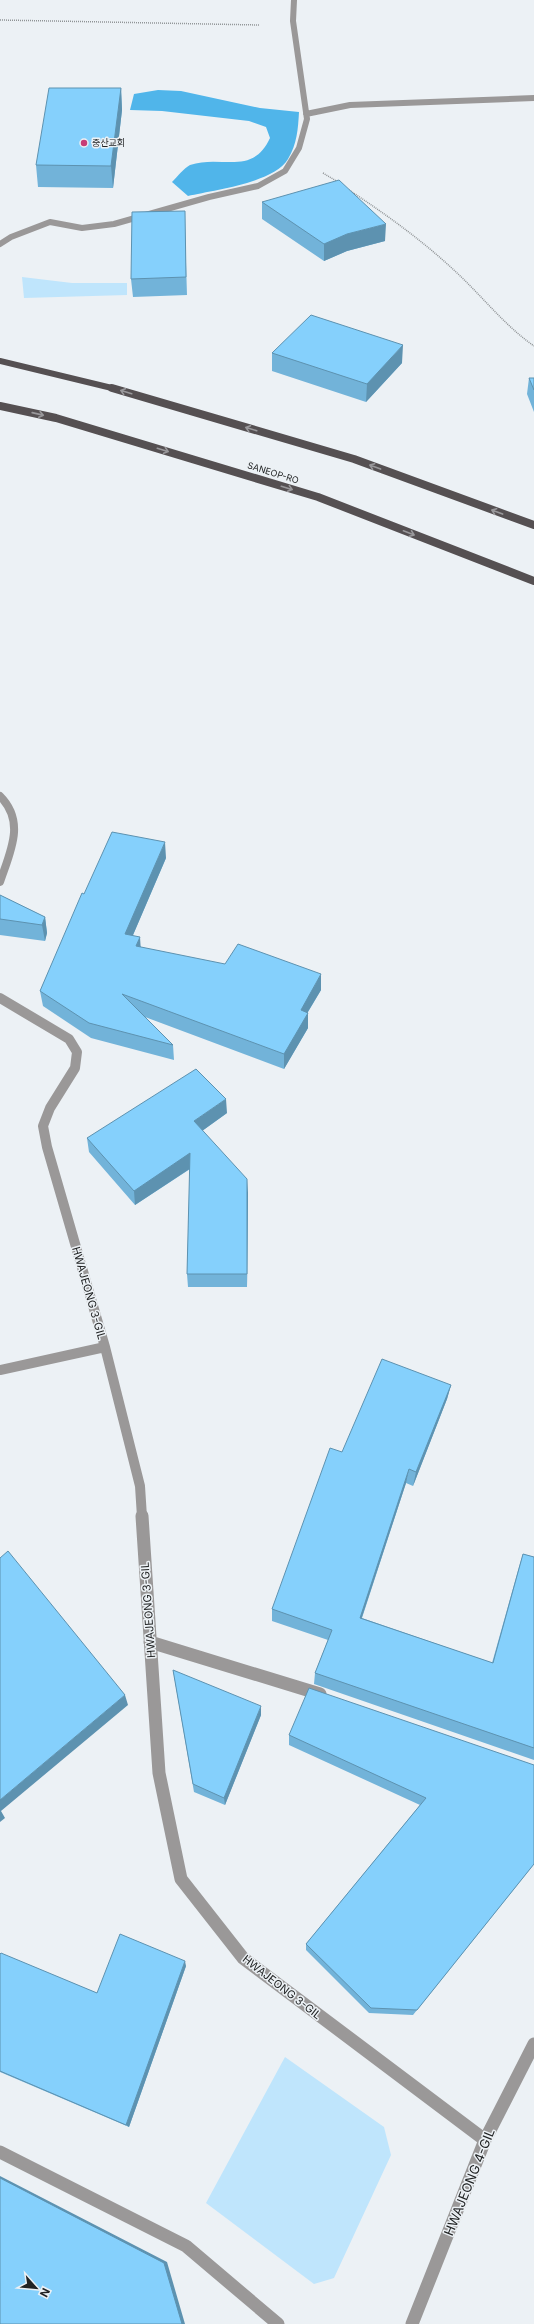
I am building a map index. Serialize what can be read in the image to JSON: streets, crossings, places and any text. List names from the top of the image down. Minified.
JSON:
{"streets":{"main road":["SANEOP-RO"],"street":["HWAJEONG 3-GIL","HWAJEONG 4-GIL"]},"crossings":[["HWAJEONG 3-GIL","HWAJEONG 4-GIL"]],"places":["중산교회"],"north":"bottom right"}
